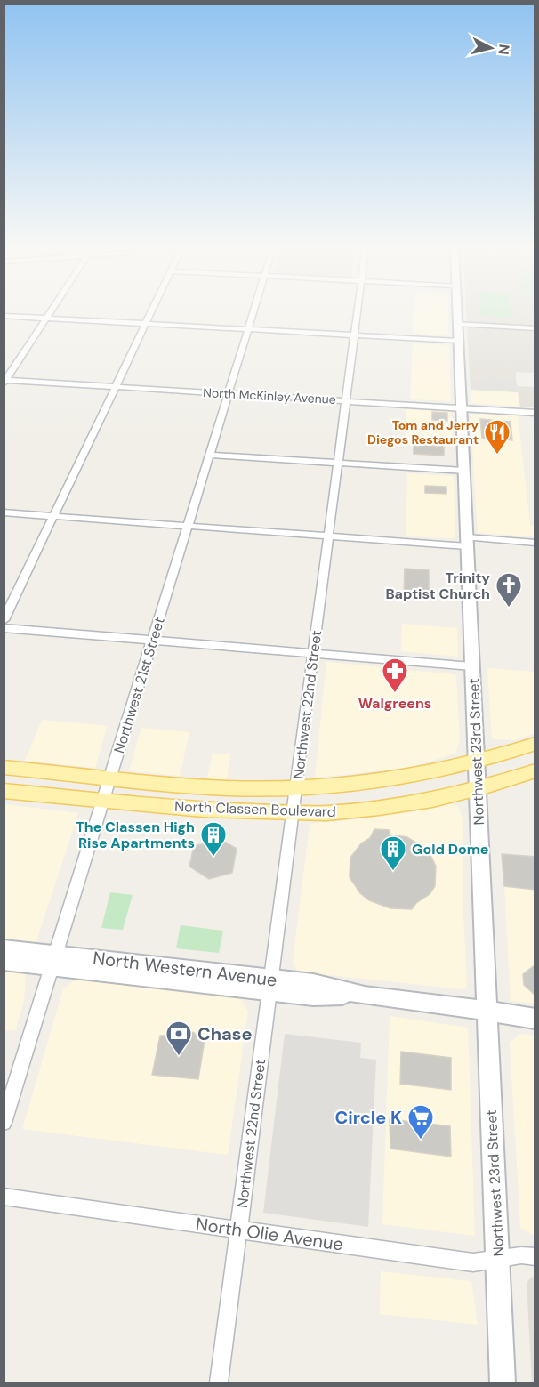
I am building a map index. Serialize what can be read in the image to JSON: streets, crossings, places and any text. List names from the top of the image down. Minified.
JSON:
{"streets":{"main road":["Northwest 23rd Street","North Classen Boulevard","North Western Avenue"],"street":["North McKinley Avenue","Northwest 21st Street","Northwest 22nd Street","North Olie Avenue"]},"crossings":[["North McKinley Avenue","Northwest 21st Street"],["North McKinley Avenue","Northwest 22nd Street"],["North McKinley Avenue","Northwest 23rd Street"],["Northwest 21st Street","North Classen Boulevard"],["Northwest 21st Street","North Western Avenue"],["Northwest 22nd Street","North Classen Boulevard"],["Northwest 22nd Street","North Western Avenue"],["Northwest 22nd Street","North Olie Avenue"],["Northwest 23rd Street","North Classen Boulevard"],["Northwest 23rd Street","North Western Avenue"],["Northwest 23rd Street","North Olie Avenue"]],"places":{"restaurant":["Tom and Jerry Diegos Restaurant"],"church":["Trinity Baptist Church"],"pharmacy":["Walgreens"],"building":["The Classen High Rise Apartments","Gold Dome"],"bank":["Chase"],"supermarket":["Circle K"]},"north":"right"}
